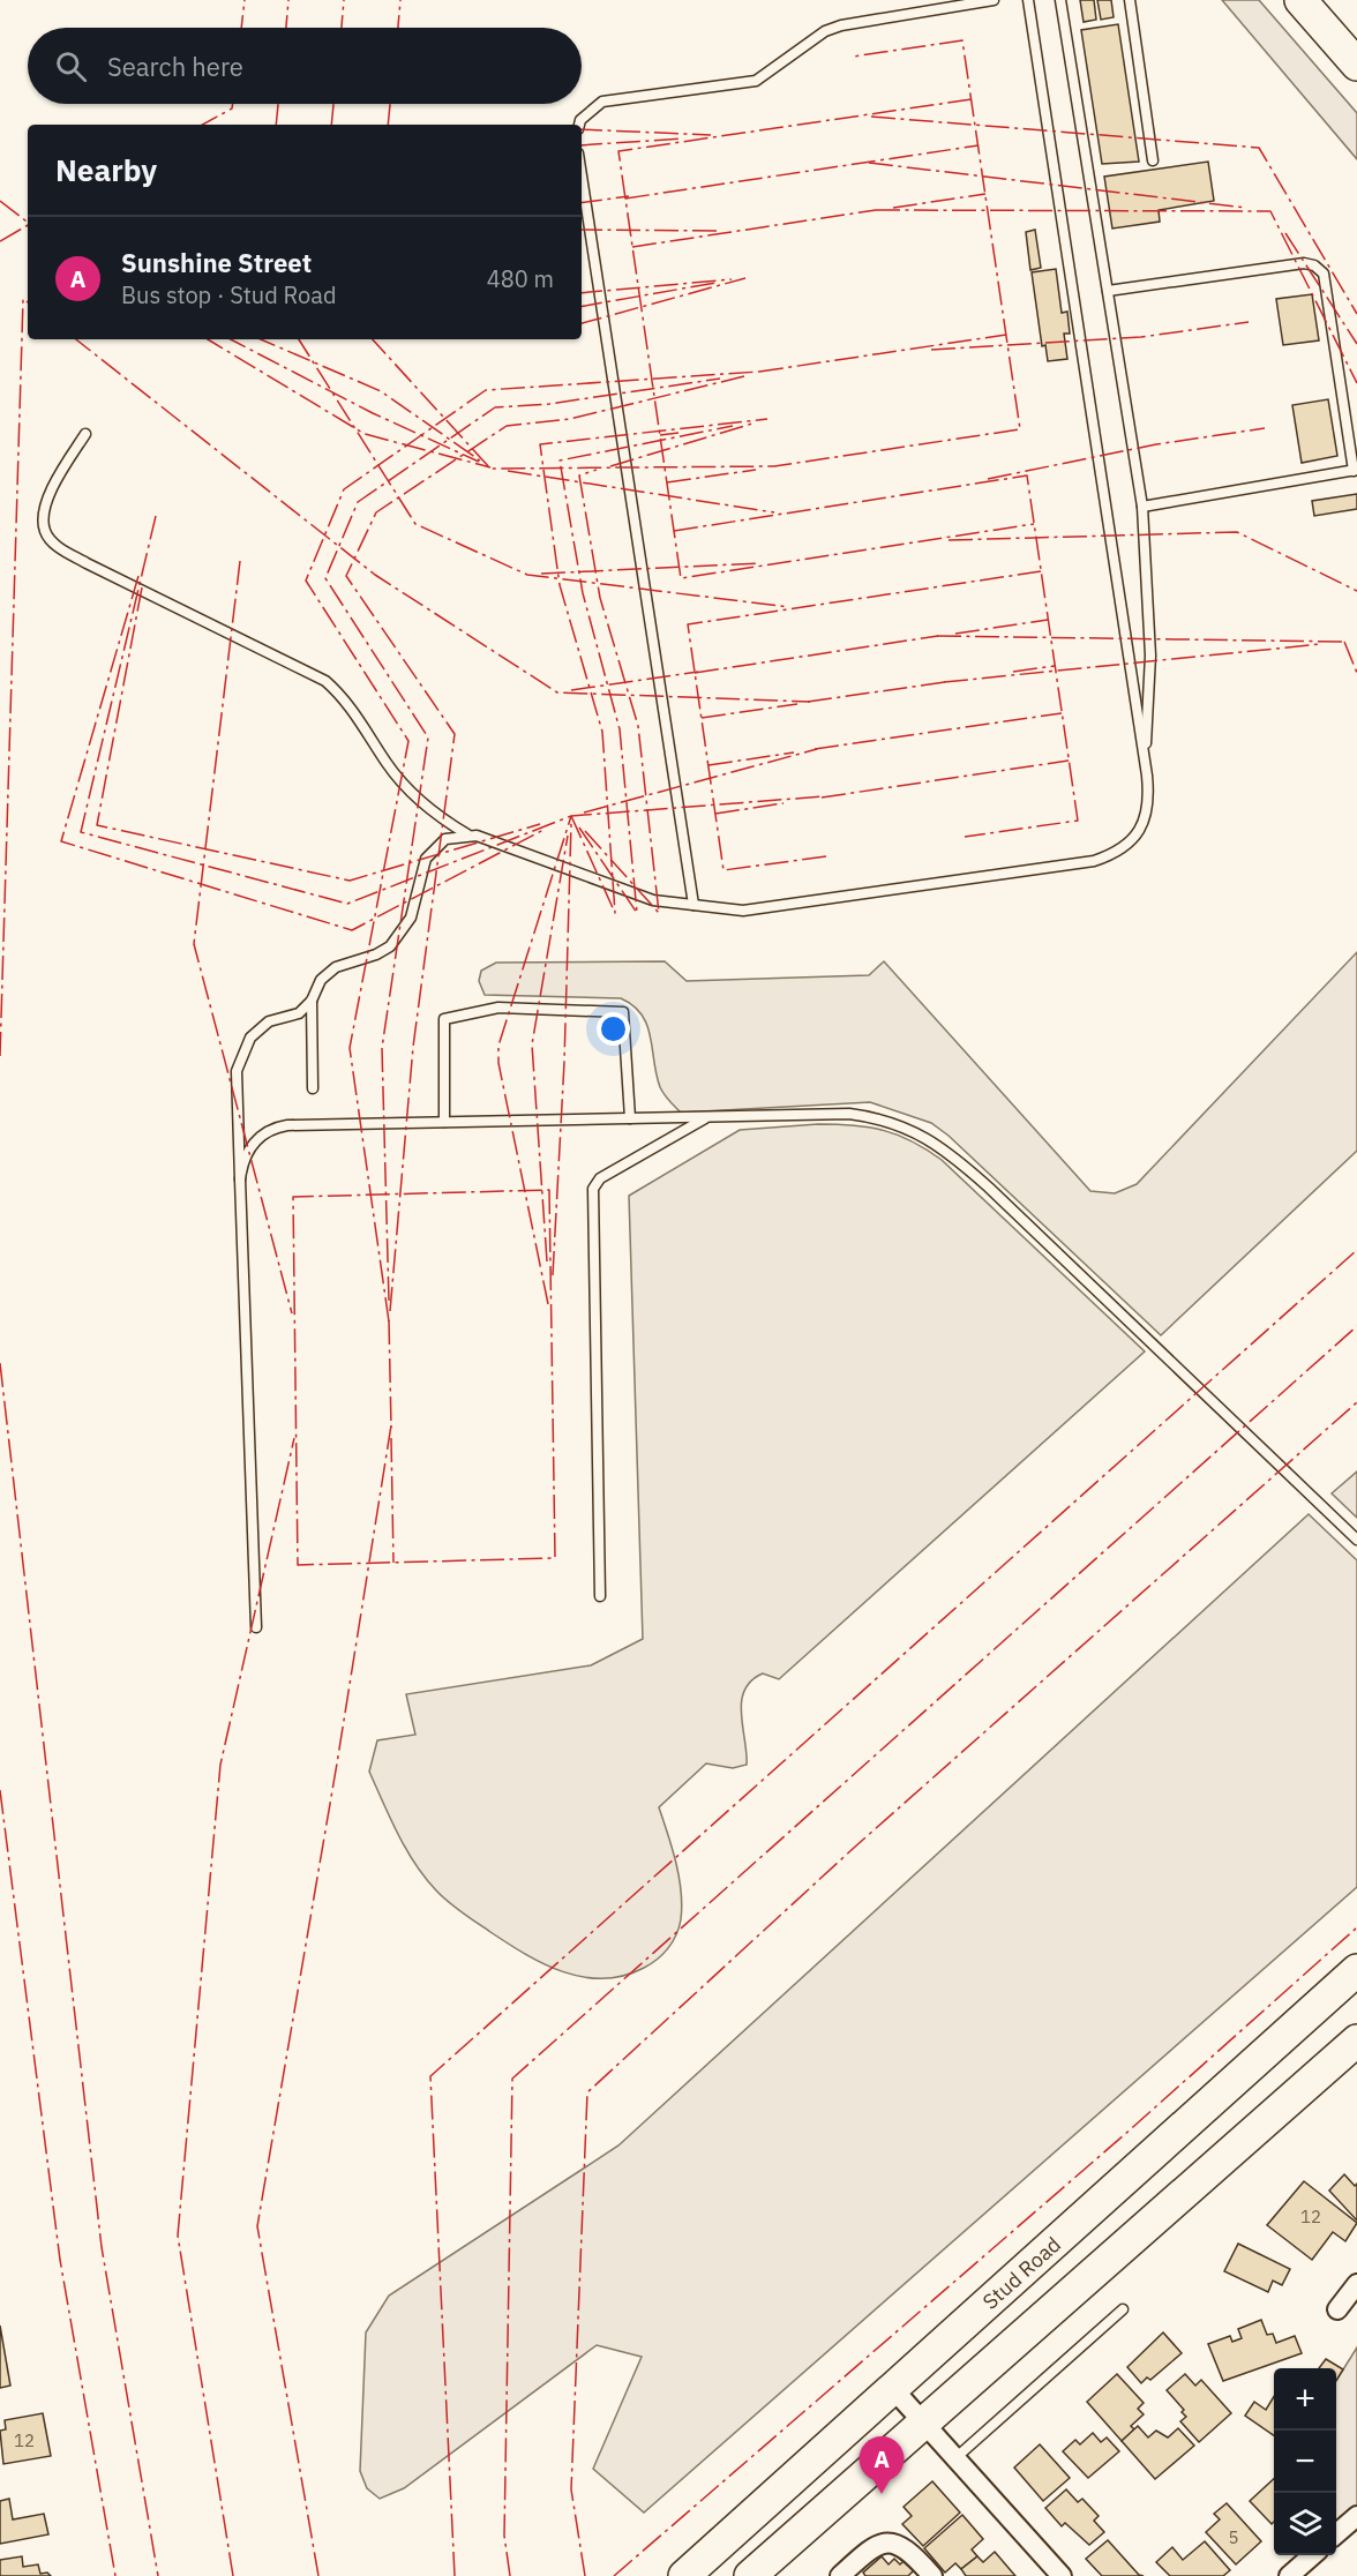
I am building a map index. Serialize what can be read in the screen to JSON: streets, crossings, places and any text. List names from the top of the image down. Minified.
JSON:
{"streets":{"highway":["Stud Road"]},"house_numbers":["12","12","5"],"page":{"search":"Search here","heading":"Nearby","list":[{"mark":"A","name":"Sunshine Street","note":"Bus stop · Stud Road","value":"480 m"}],"map_buttons":["+","−"],"pins":"A"}}
